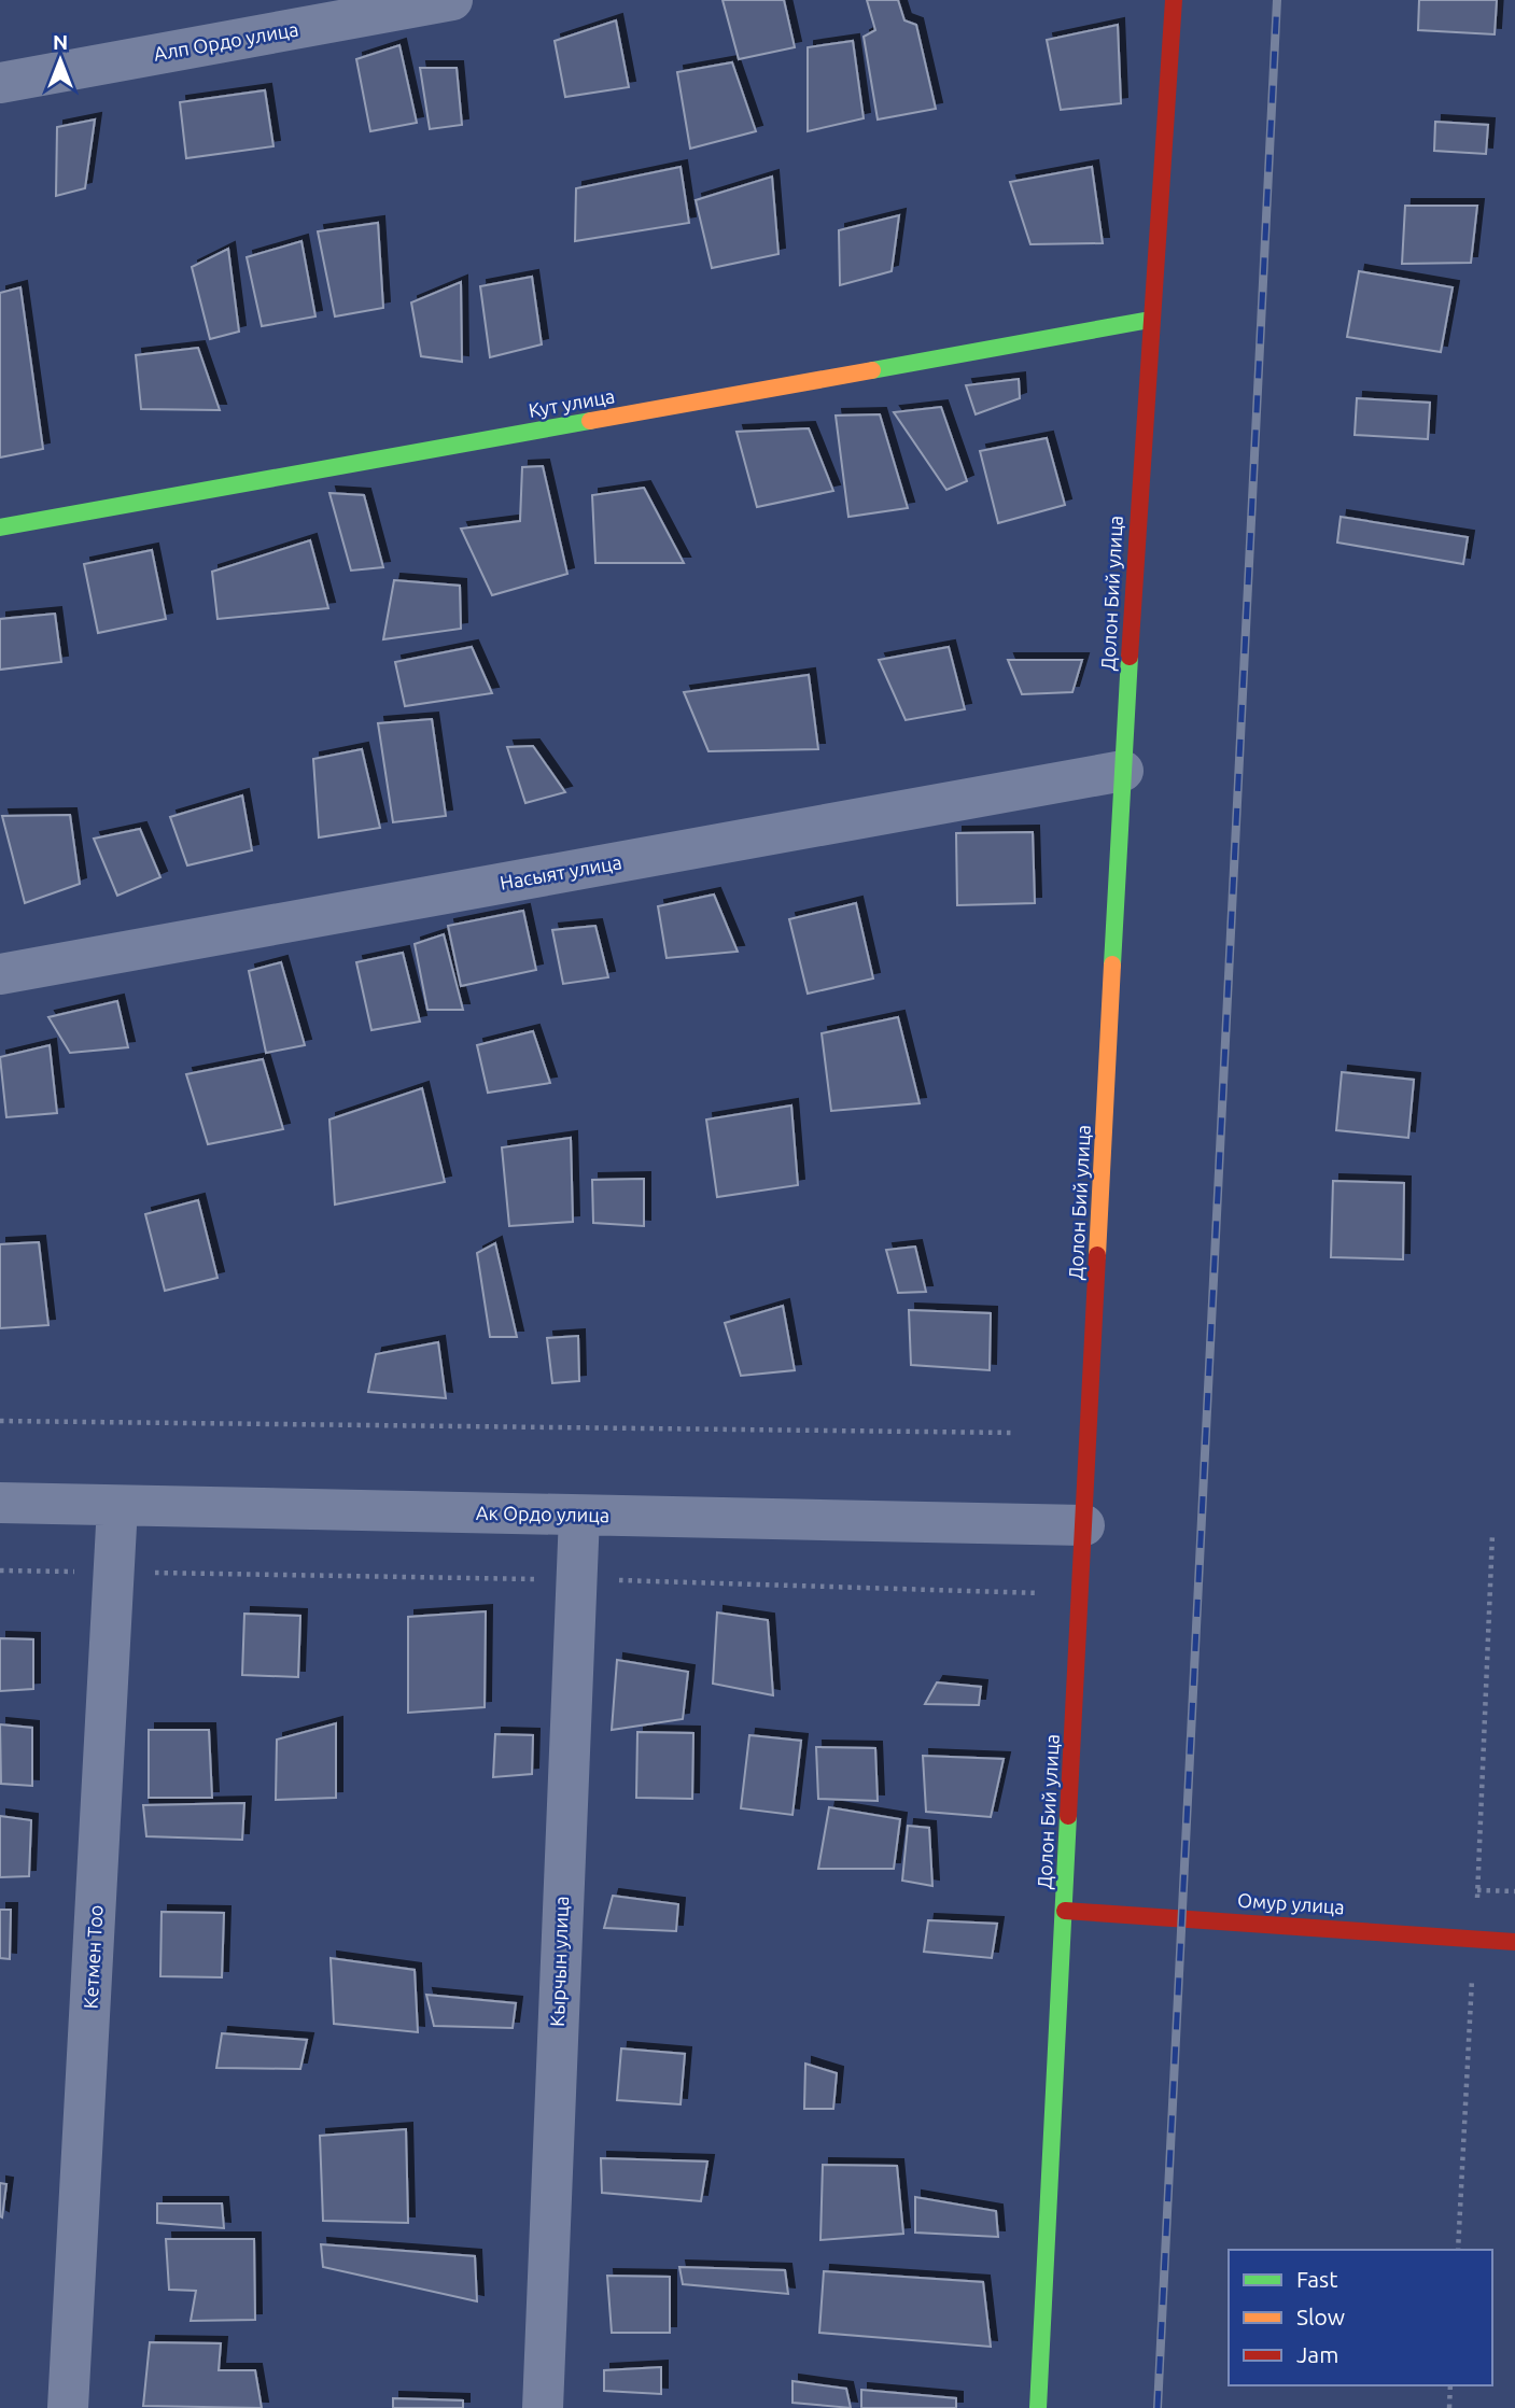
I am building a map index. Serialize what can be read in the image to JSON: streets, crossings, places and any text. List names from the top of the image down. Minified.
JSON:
{"streets":{"street":["Алп Ордо улица","Кут улица","Долон Бий улица","Насыят улица","Ак Ордо улица","Омур улица","Кетмен Тоо","Кырчын улица"]},"crossings":[["Кут улица","Долон Бий улица"],["Долон Бий улица","Насыят улица"],["Долон Бий улица","Ак Ордо улица"],["Долон Бий улица","Омур улица"],["Ак Ордо улица","Кетмен Тоо"],["Ак Ордо улица","Кырчын улица"]],"legend":["Fast","Slow","Jam"],"north":"top"}
